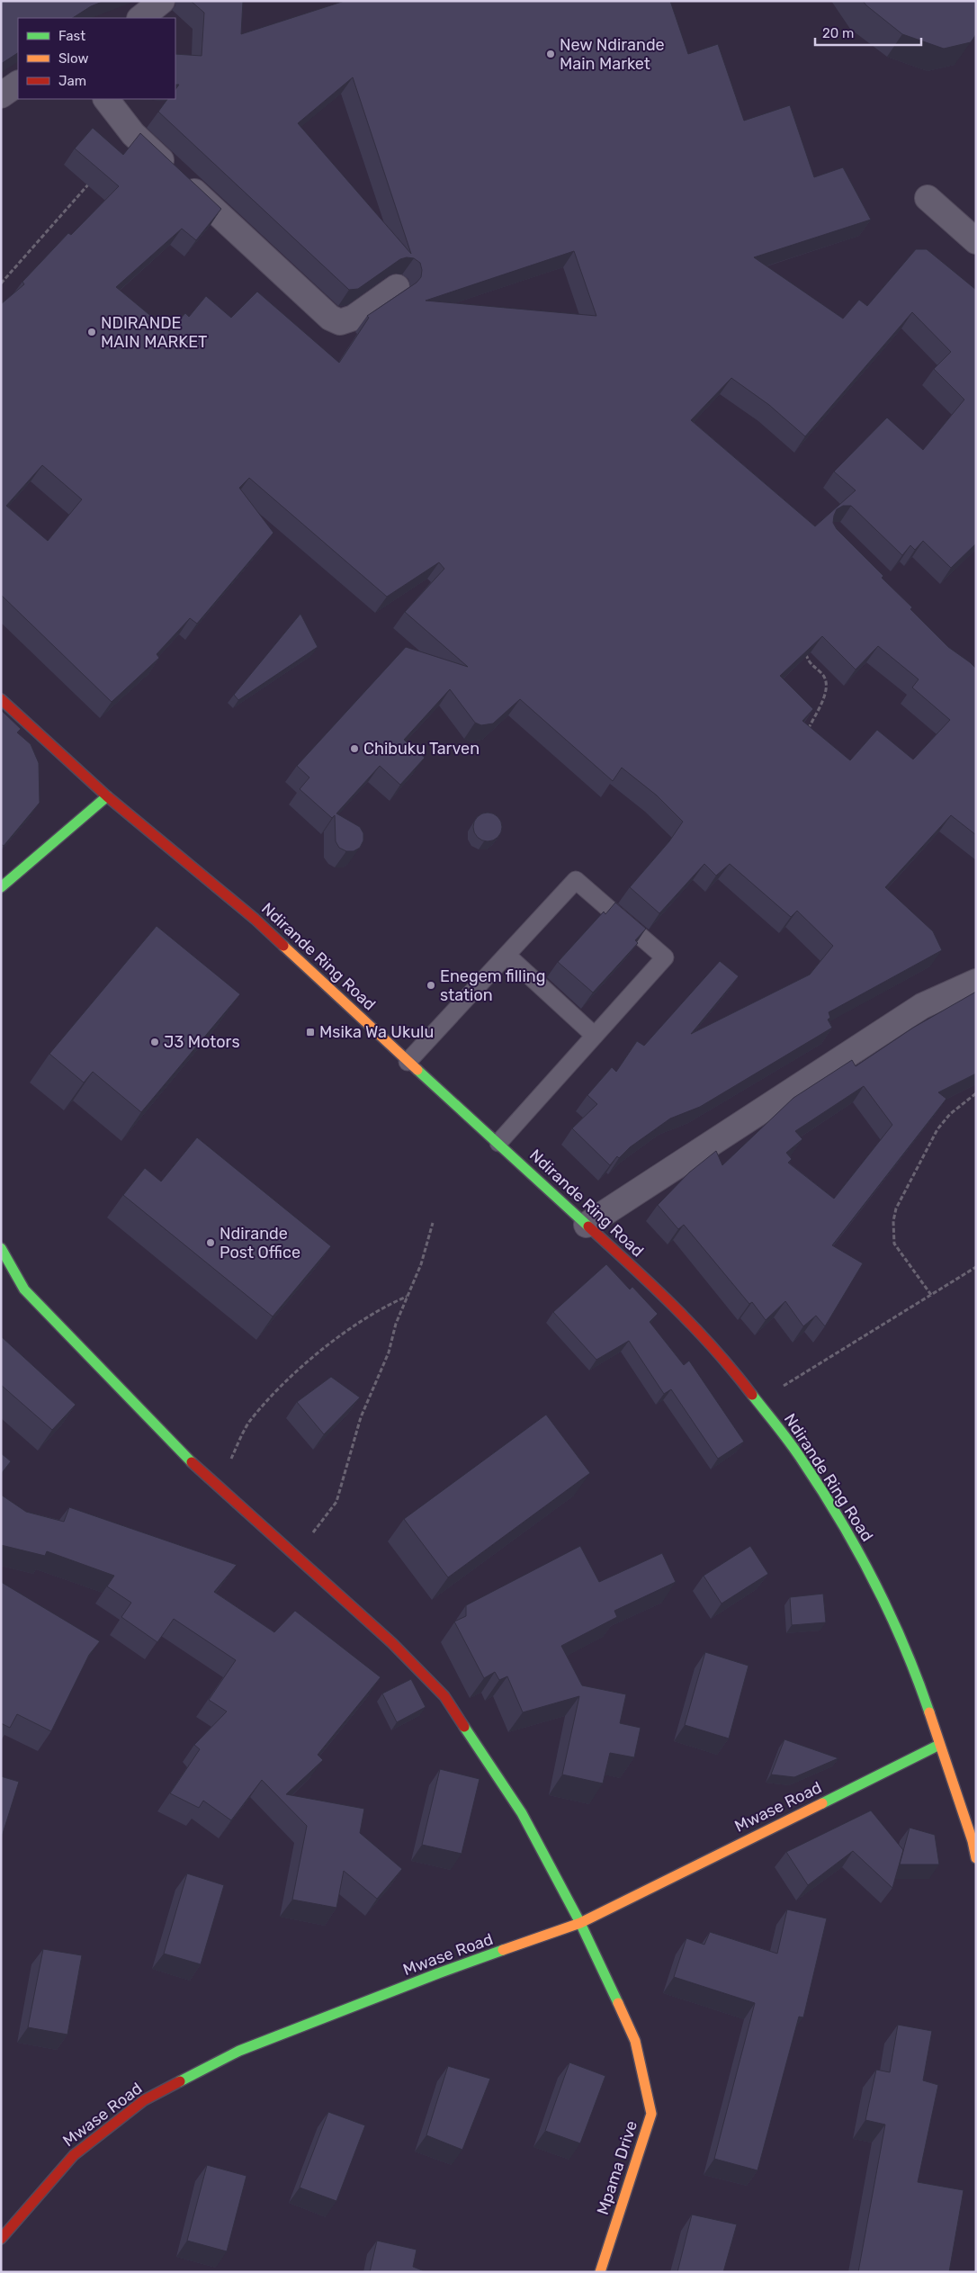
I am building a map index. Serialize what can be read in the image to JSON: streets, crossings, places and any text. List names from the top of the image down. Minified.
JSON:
{"streets":{"street":["Ndirande Ring Road","Mwase Road","Mpama Drive"]},"crossings":[["Ndirande Ring Road","Mwase Road"],["Mwase Road","Mpama Drive"]],"places":{"other":["New Ndirande Main Market","NDIRANDE MAIN MARKET","Chibuku Tarven","Enegem filling station","J3 Motors","Ndirande Post Office"],"transit":["Msika Wa Ukulu"]},"legend":["Fast","Slow","Jam"],"scale_bar":"20 m"}
